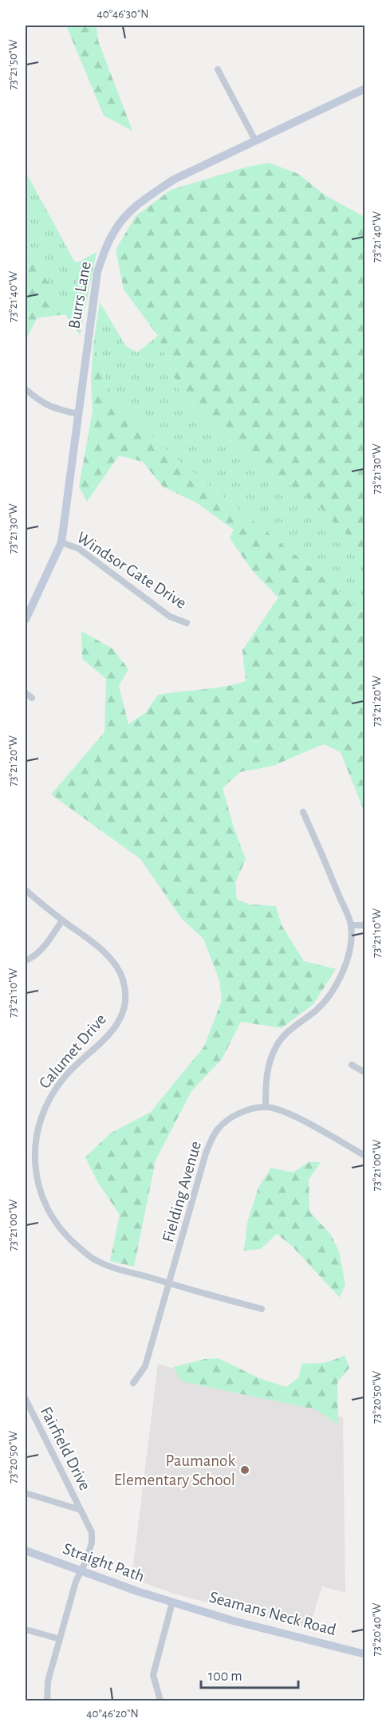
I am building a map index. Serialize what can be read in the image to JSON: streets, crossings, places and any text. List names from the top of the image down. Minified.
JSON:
{"streets":{"street":["Burrs Lane","Windsor Gate Drive","Calumet Drive","Fielding Avenue","Fairfield Drive","Straight Path","Seamans Neck Road"]},"crossings":[["Burrs Lane","Windsor Gate Drive"],["Calumet Drive","Fielding Avenue"],["Fairfield Drive","Straight Path"],["Straight Path","Seamans Neck Road"]],"places":["Paumanok Elementary School"],"scale_bar":"100 m","coordinates":["40°46'30\"N","73°21'50\"W","73°21'40\"W","73°21'30\"W","73°21'20\"W","73°21'10\"W","73°21'00\"W","73°20'50\"W","73°20'40\"W","40°46'20\"N"]}
